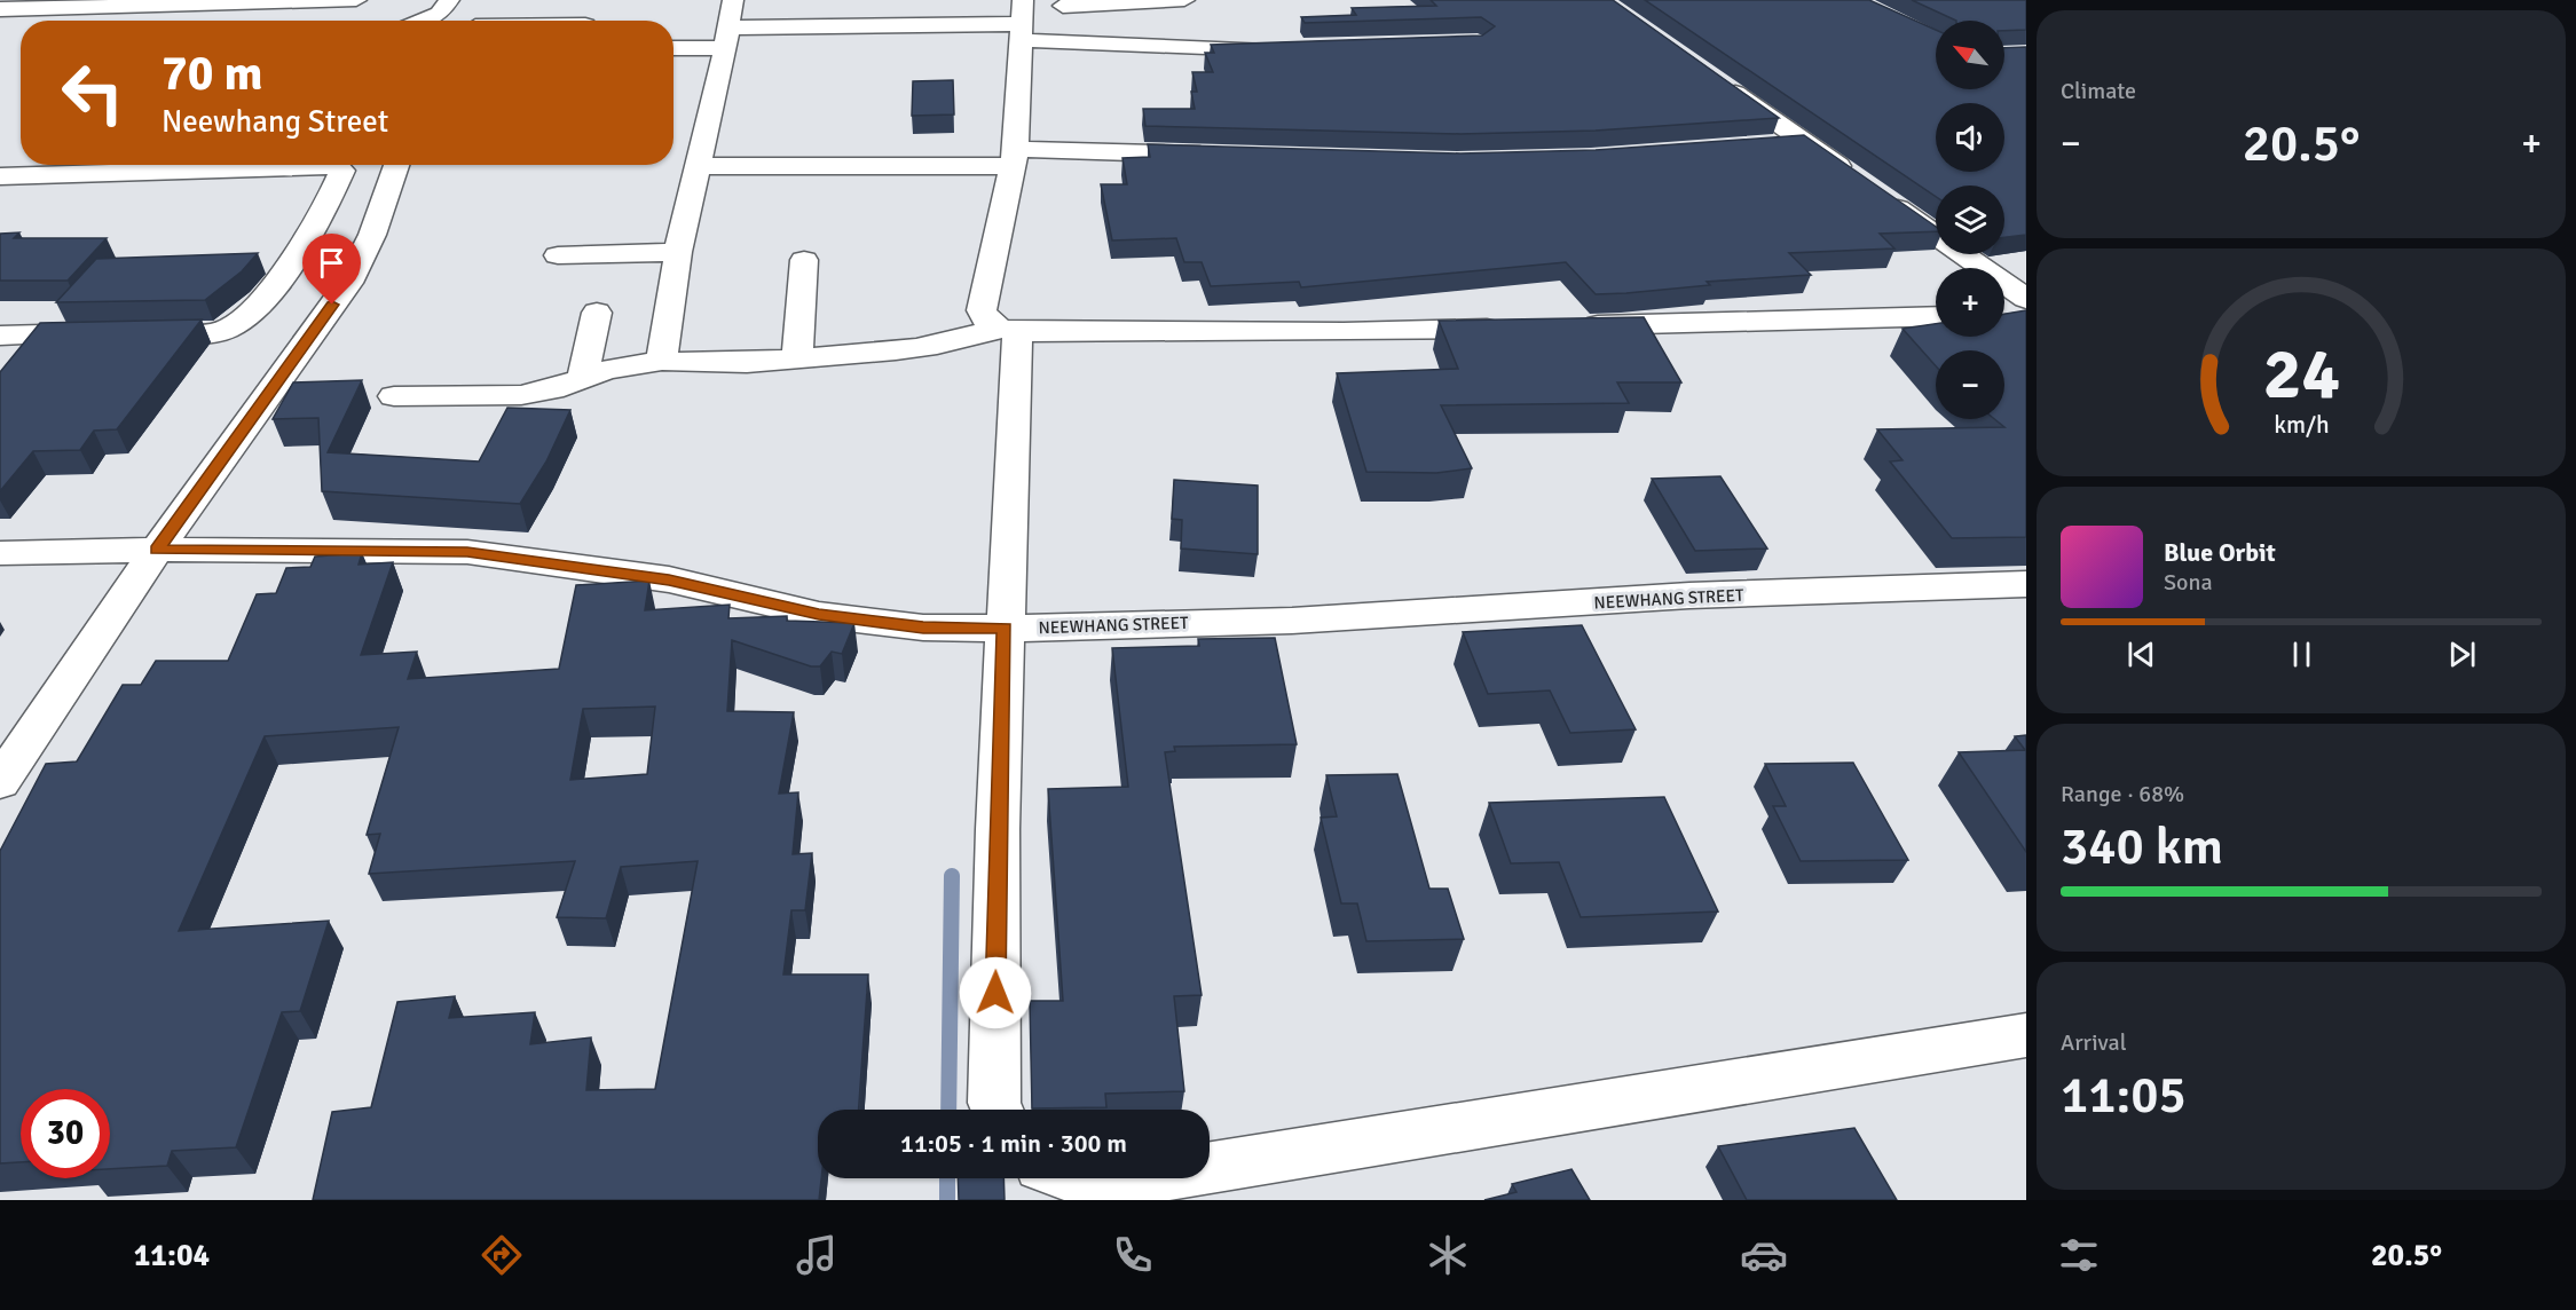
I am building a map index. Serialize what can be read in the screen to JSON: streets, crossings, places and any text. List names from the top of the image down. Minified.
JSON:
{"streets":{"street":["NEEWHANG STREET"]},"north":"top left","page":{"tile":["Climate",["Range · 68%","340 km"],["Arrival","11:05"]],"map_buttons":["+","−"],"turn":["70 m","Neewhang Street"],"heat":["−","20.5°","+"],"song":["Blue Orbit","Sona"],"limit":"30","trip":"11:05 · 1 min · 300 m","tabs":["11:04","20.5°"],"gauge":["24","km/h"]}}
